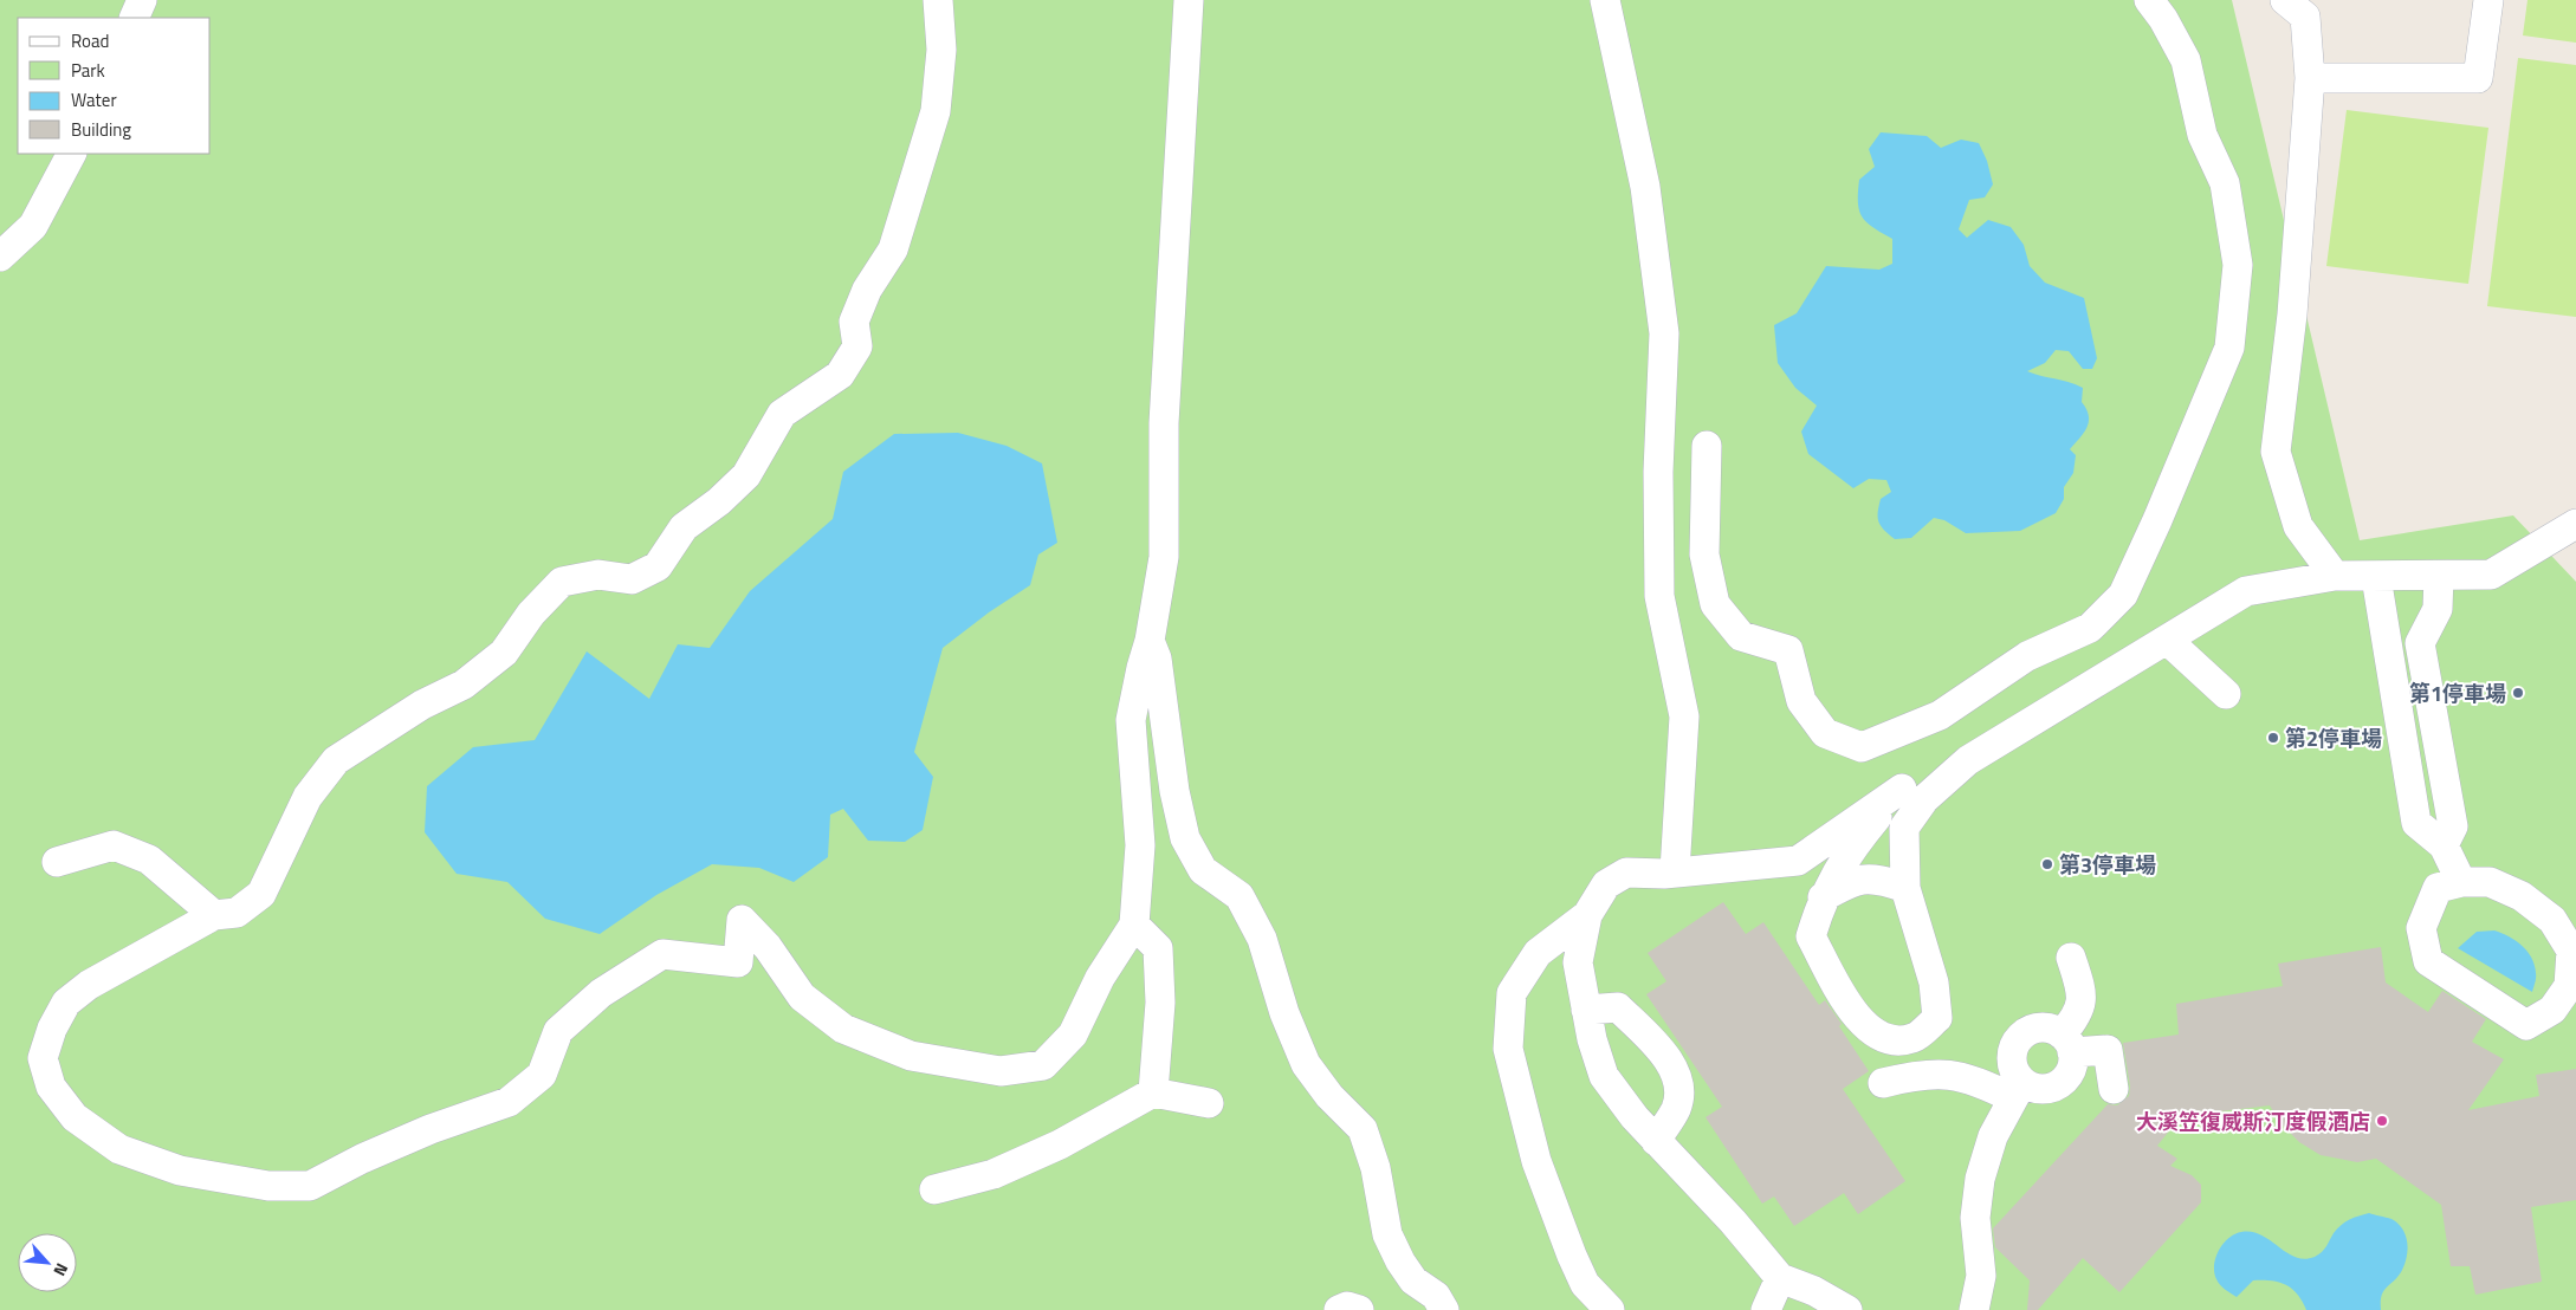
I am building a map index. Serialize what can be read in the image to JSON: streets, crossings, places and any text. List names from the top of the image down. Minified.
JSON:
{"places":["第1停車場","第2停車場","第3停車場","大溪笠復威斯汀度假酒店"],"legend":["Road","Park","Water","Building"],"north":"bottom right"}
